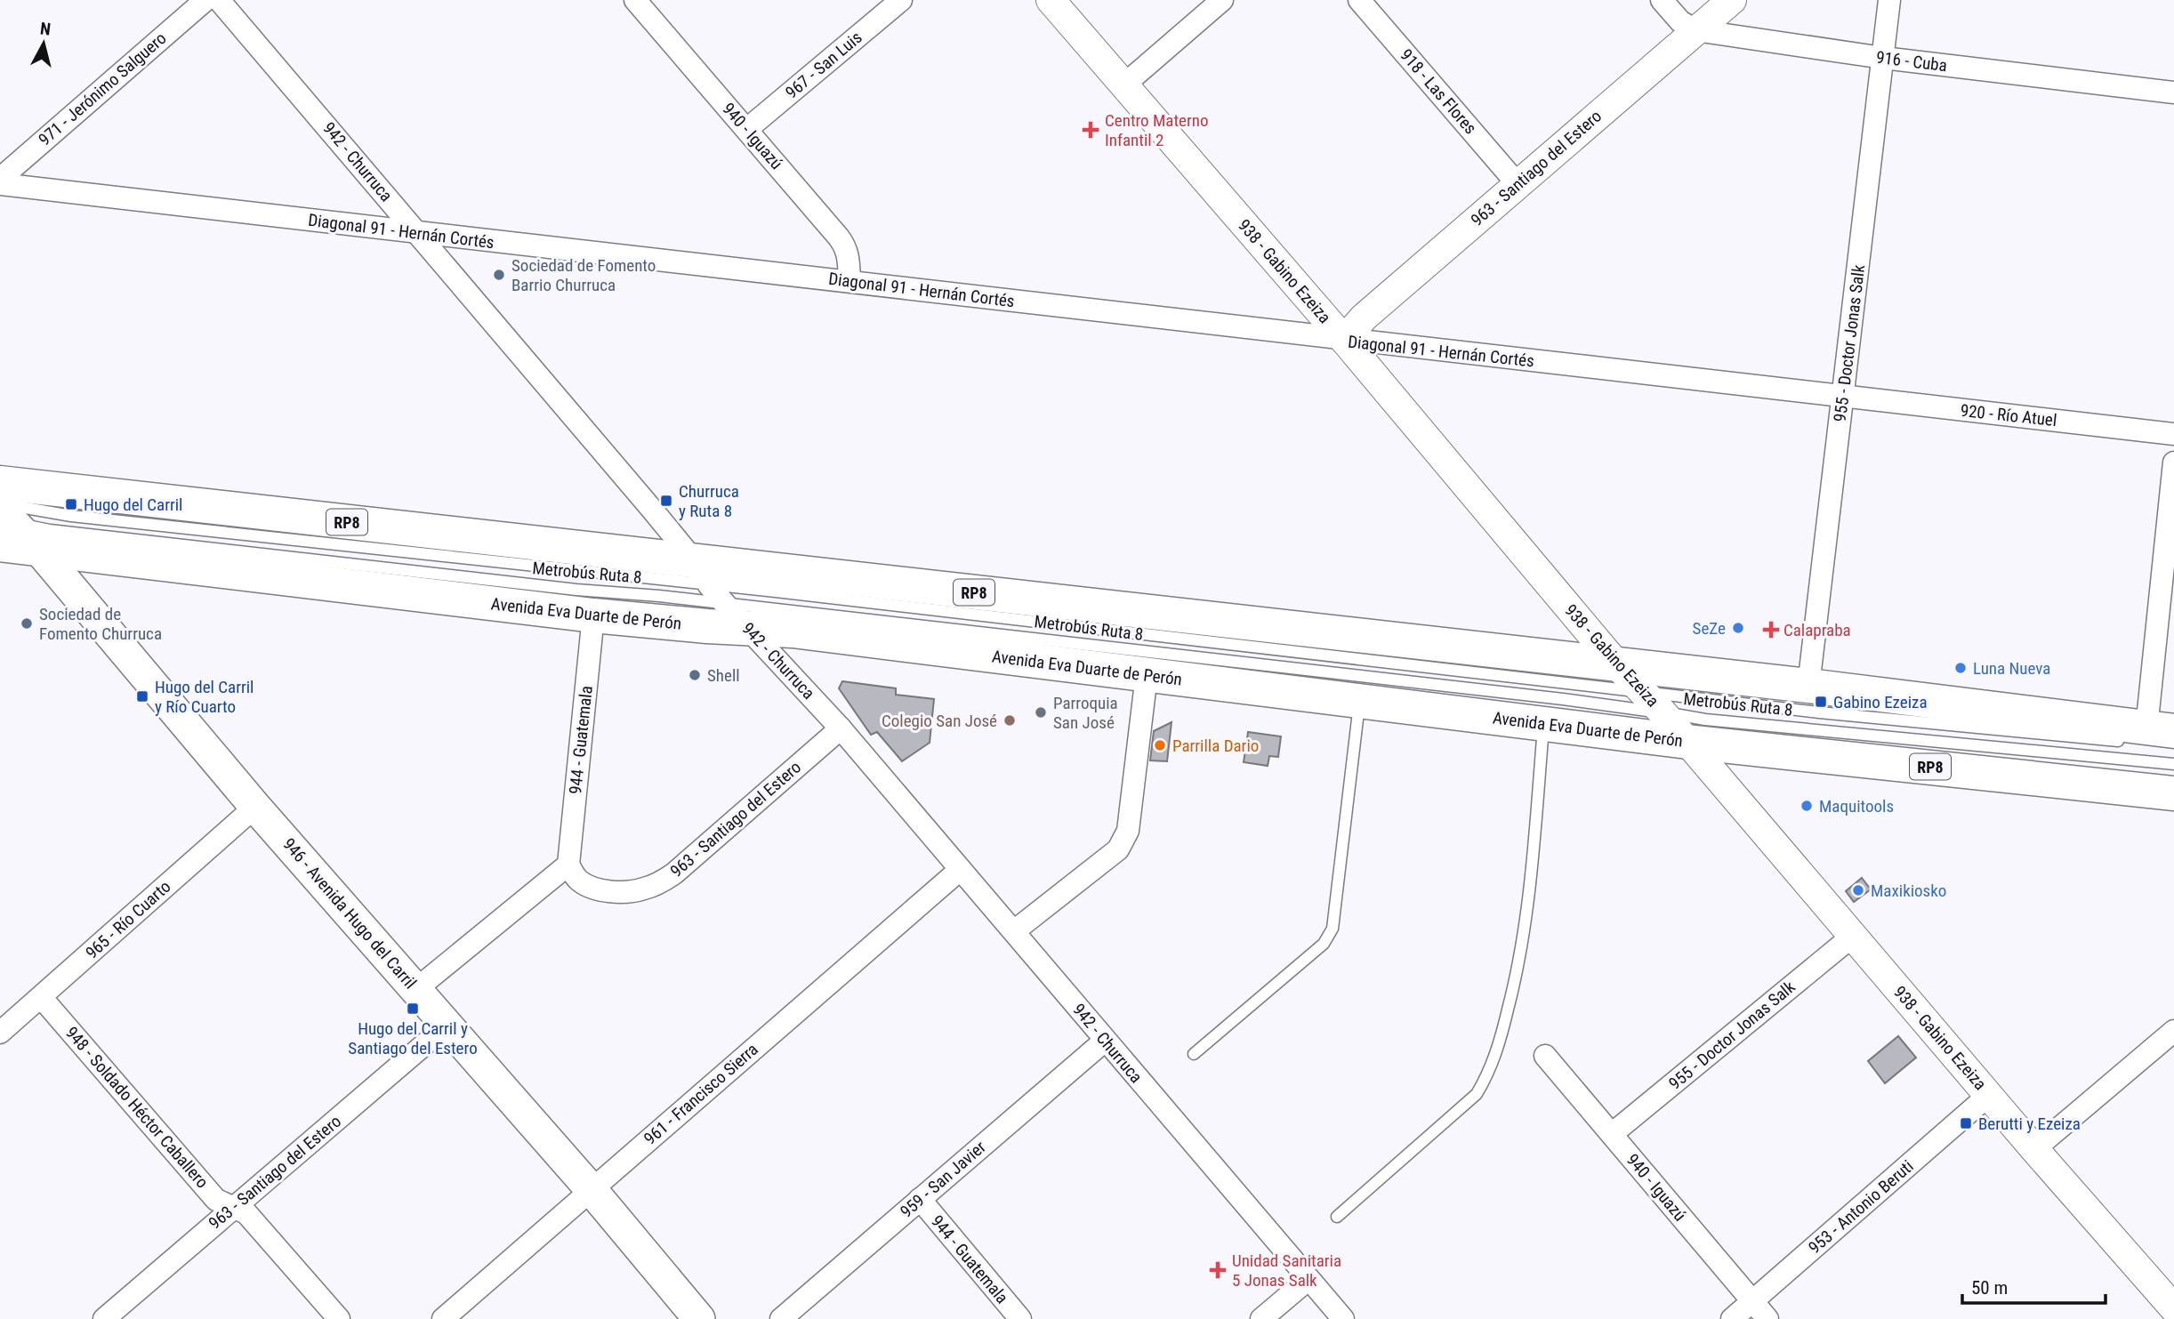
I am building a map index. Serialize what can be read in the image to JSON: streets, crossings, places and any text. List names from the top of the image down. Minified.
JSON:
{"streets":{"main road":["RP8","Avenida Eva Duarte de Perón","946 - Avenida Hugo del Carril"],"street":["916 - Cuba","967 - San Luis","971 - Jerónimo Salguero","918 - Las Flores","940 - Iguazú","942 - Churruca","963 - Santiago del Estero","Diagonal 91 - Hernán Cortés","938 - Gabino Ezeiza","955 - Doctor Jonas Salk","920 - Río Atuel","944 - Guatemala","965 - Río Cuarto","961 - Francisco Sierra","948 - Soldado Héctor Caballero","959 - San Javier","953 - Antonio Beruti"],"lane":["Metrobús Ruta 8"]},"crossings":[["916 - Cuba","963 - Santiago del Estero"],["916 - Cuba","955 - Doctor Jonas Salk"],["967 - San Luis","940 - Iguazú"],["918 - Las Flores","963 - Santiago del Estero"],["940 - Iguazú","Diagonal 91 - Hernán Cortés"],["940 - Iguazú","955 - Doctor Jonas Salk"],["940 - Iguazú","953 - Antonio Beruti"],["942 - Churruca","963 - Santiago del Estero"],["942 - Churruca","Diagonal 91 - Hernán Cortés"],["942 - Churruca","RP8"],["942 - Churruca","Metrobús Ruta 8"],["942 - Churruca","Avenida Eva Duarte de Perón"],["942 - Churruca","961 - Francisco Sierra"],["942 - Churruca","959 - San Javier"],["963 - Santiago del Estero","Diagonal 91 - Hernán Cortés"],["963 - Santiago del Estero","938 - Gabino Ezeiza"],["963 - Santiago del Estero","944 - Guatemala"],["963 - Santiago del Estero","946 - Avenida Hugo del Carril"],["963 - Santiago del Estero","948 - Soldado Héctor Caballero"],["Diagonal 91 - Hernán Cortés","938 - Gabino Ezeiza"],["Diagonal 91 - Hernán Cortés","955 - Doctor Jonas Salk"],["Diagonal 91 - Hernán Cortés","920 - Río Atuel"],["938 - Gabino Ezeiza","955 - Doctor Jonas Salk"],["938 - Gabino Ezeiza","RP8"],["938 - Gabino Ezeiza","Metrobús Ruta 8"],["938 - Gabino Ezeiza","Avenida Eva Duarte de Perón"],["938 - Gabino Ezeiza","953 - Antonio Beruti"],["955 - Doctor Jonas Salk","920 - Río Atuel"],["955 - Doctor Jonas Salk","RP8"],["RP8","Metrobús Ruta 8"],["Metrobús Ruta 8","Avenida Eva Duarte de Perón"],["Avenida Eva Duarte de Perón","944 - Guatemala"],["Avenida Eva Duarte de Perón","946 - Avenida Hugo del Carril"],["944 - Guatemala","959 - San Javier"],["946 - Avenida Hugo del Carril","965 - Río Cuarto"],["946 - Avenida Hugo del Carril","961 - Francisco Sierra"],["965 - Río Cuarto","948 - Soldado Héctor Caballero"]],"places":{"health":["Centro Materno Infantil 2","Calapraba","Unidad Sanitaria 5 Jonas Salk"],"other":["Sociedad de Fomento Barrio Churruca","Sociedad de Fomento Churruca","SeZe","Luna Nueva","Shell","Parroquia San José","Colegio San José","Parrilla Dario","Maquitools","Maxikiosko"],"transit":["Churruca y Ruta 8","Hugo del Carril","Hugo del Carril y Río Cuarto","Gabino Ezeiza","Hugo del Carril y Santiago del Estero","Berutti y Ezeiza"]},"scale_bar":"50 m","north":"top"}
